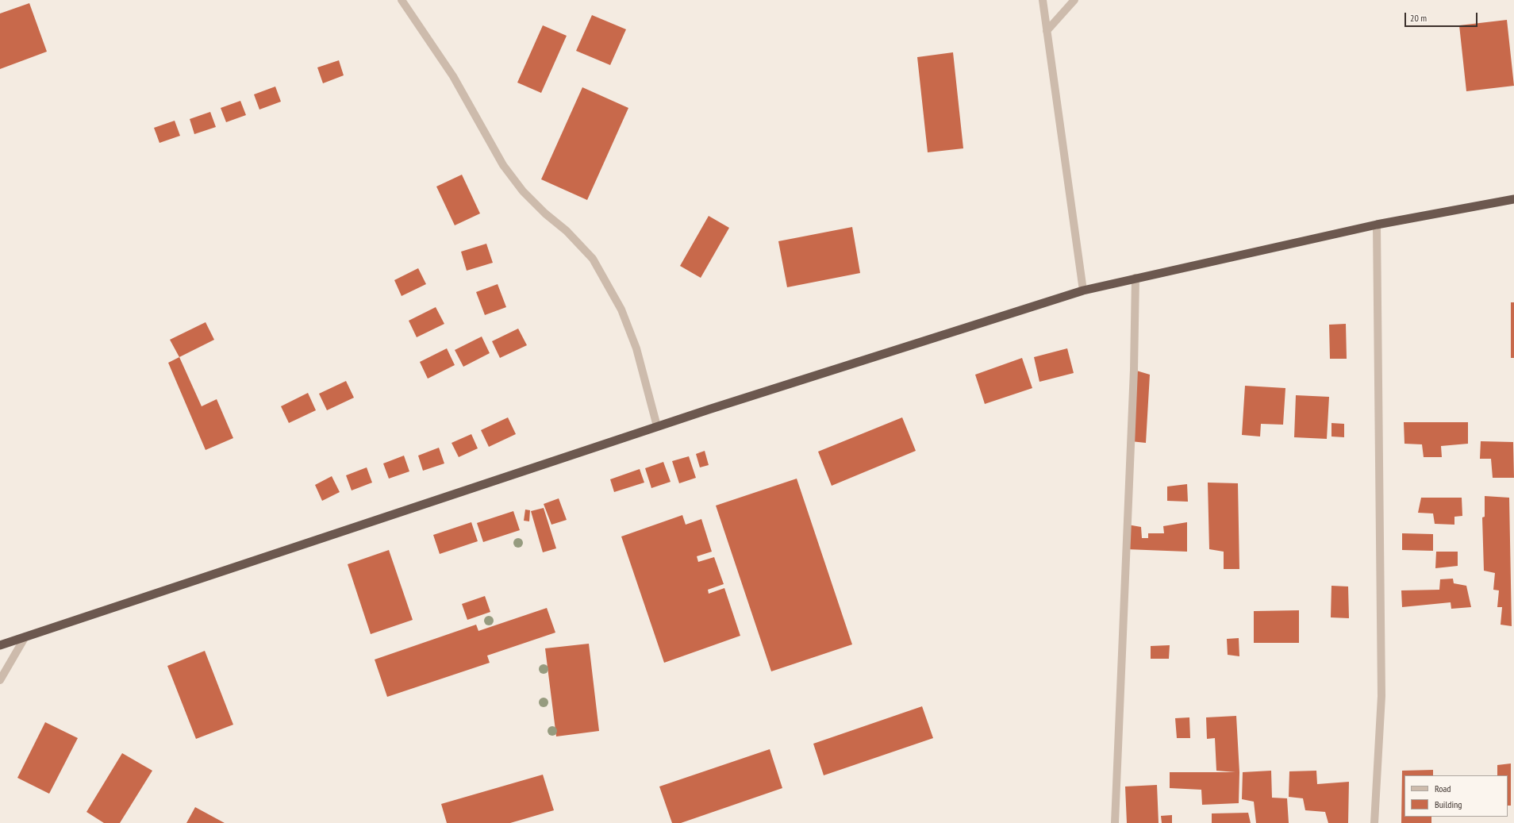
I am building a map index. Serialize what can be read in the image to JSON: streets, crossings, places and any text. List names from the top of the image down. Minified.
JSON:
{"legend":["Road","Building"],"scale_bar":"20 m"}
